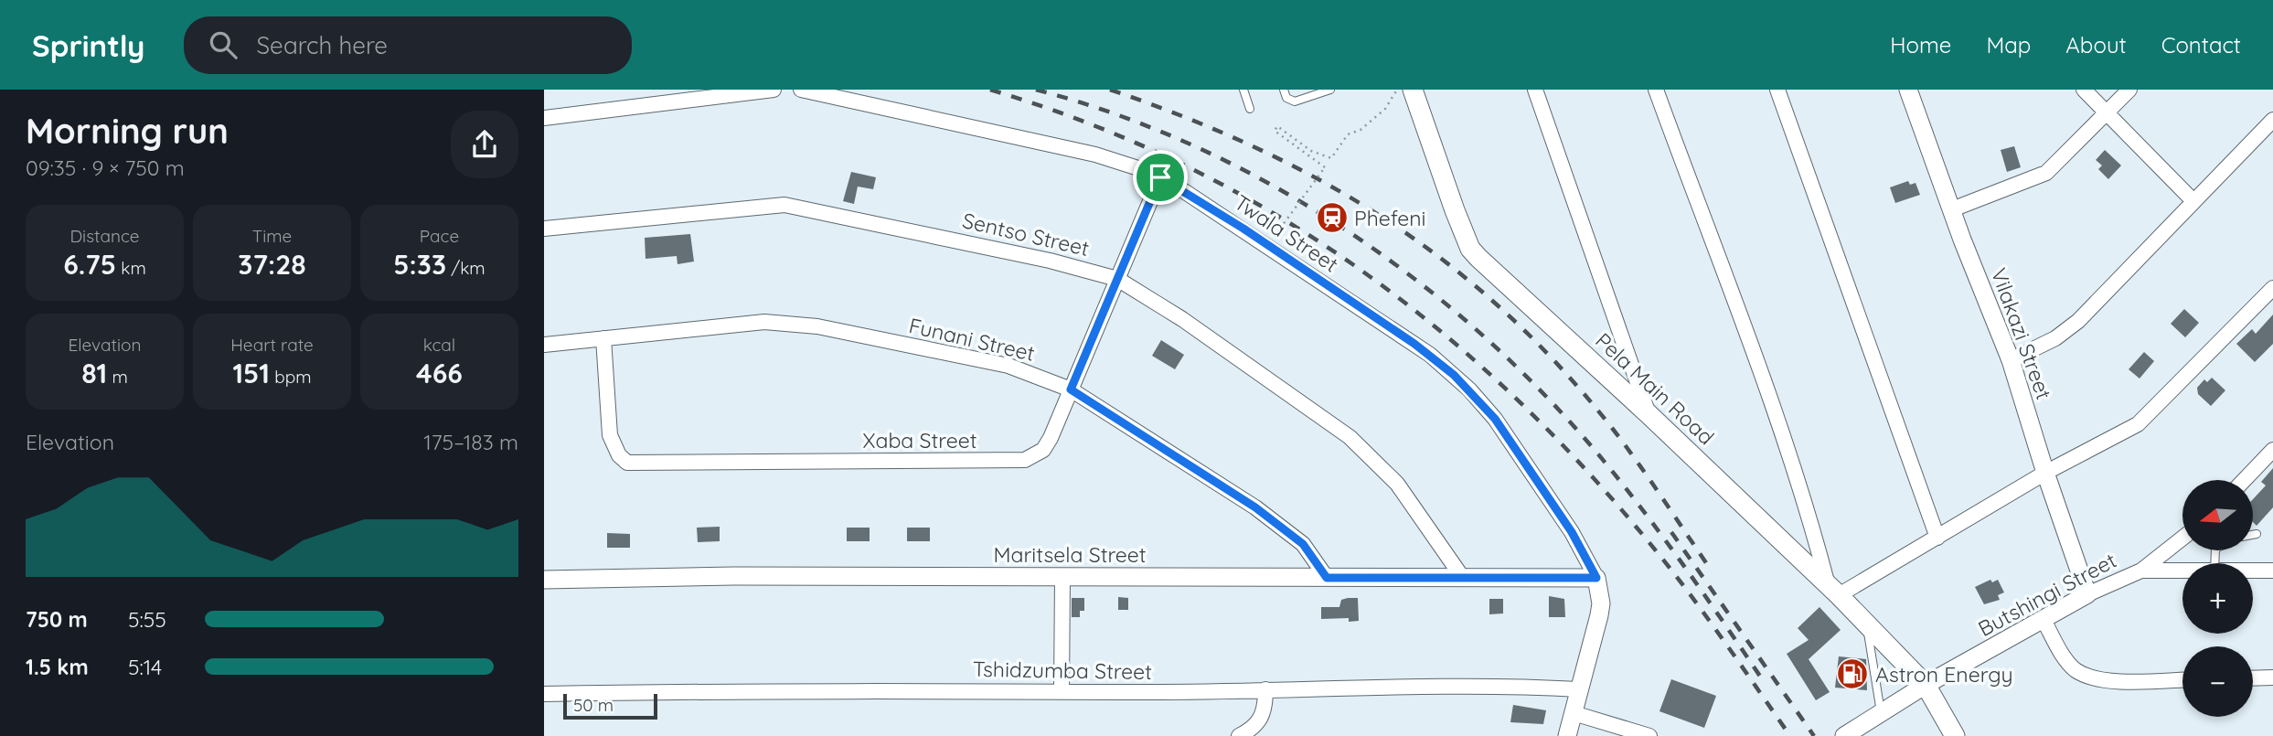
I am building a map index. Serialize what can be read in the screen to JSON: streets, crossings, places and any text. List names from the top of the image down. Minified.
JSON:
{"streets":{"main road":["Pela Main Road"],"street":["Twala Street","Sentso Street","Vilakazi Street","Funani Street","Xaba Street","Maritsela Street","Butshingi Street","Tshidzumba Street"]},"crossings":[["Twala Street","Xaba Street"],["Twala Street","Maritsela Street"],["Sentso Street","Xaba Street"],["Sentso Street","Maritsela Street"],["Vilakazi Street","Butshingi Street"],["Funani Street","Xaba Street"],["Funani Street","Maritsela Street"],["Pela Main Road","Butshingi Street"]],"places":{"station":["Phefeni"],"fuel station":["Astron Energy"]},"scale_bar":"50 m","north":"left","page":{"header":"Sprintly","search":"Search here","nav":["Home","Map","About","Contact"],"heading":["Morning run","09:35 · 9 × 750 m"],"stats":[["Distance","6.75 km"],["Time","37:28"],["Pace","5:33 /km"],["Elevation","81 m"],["Heart rate","151 bpm"],["kcal","466"]],"chart":["Elevation","175–183 m"],"map_buttons":["+","−"],"list":[{"name":"750 m","note":"5:55"},{"name":"1.5 km","note":"5:14"}],"scale":"50 m"}}
